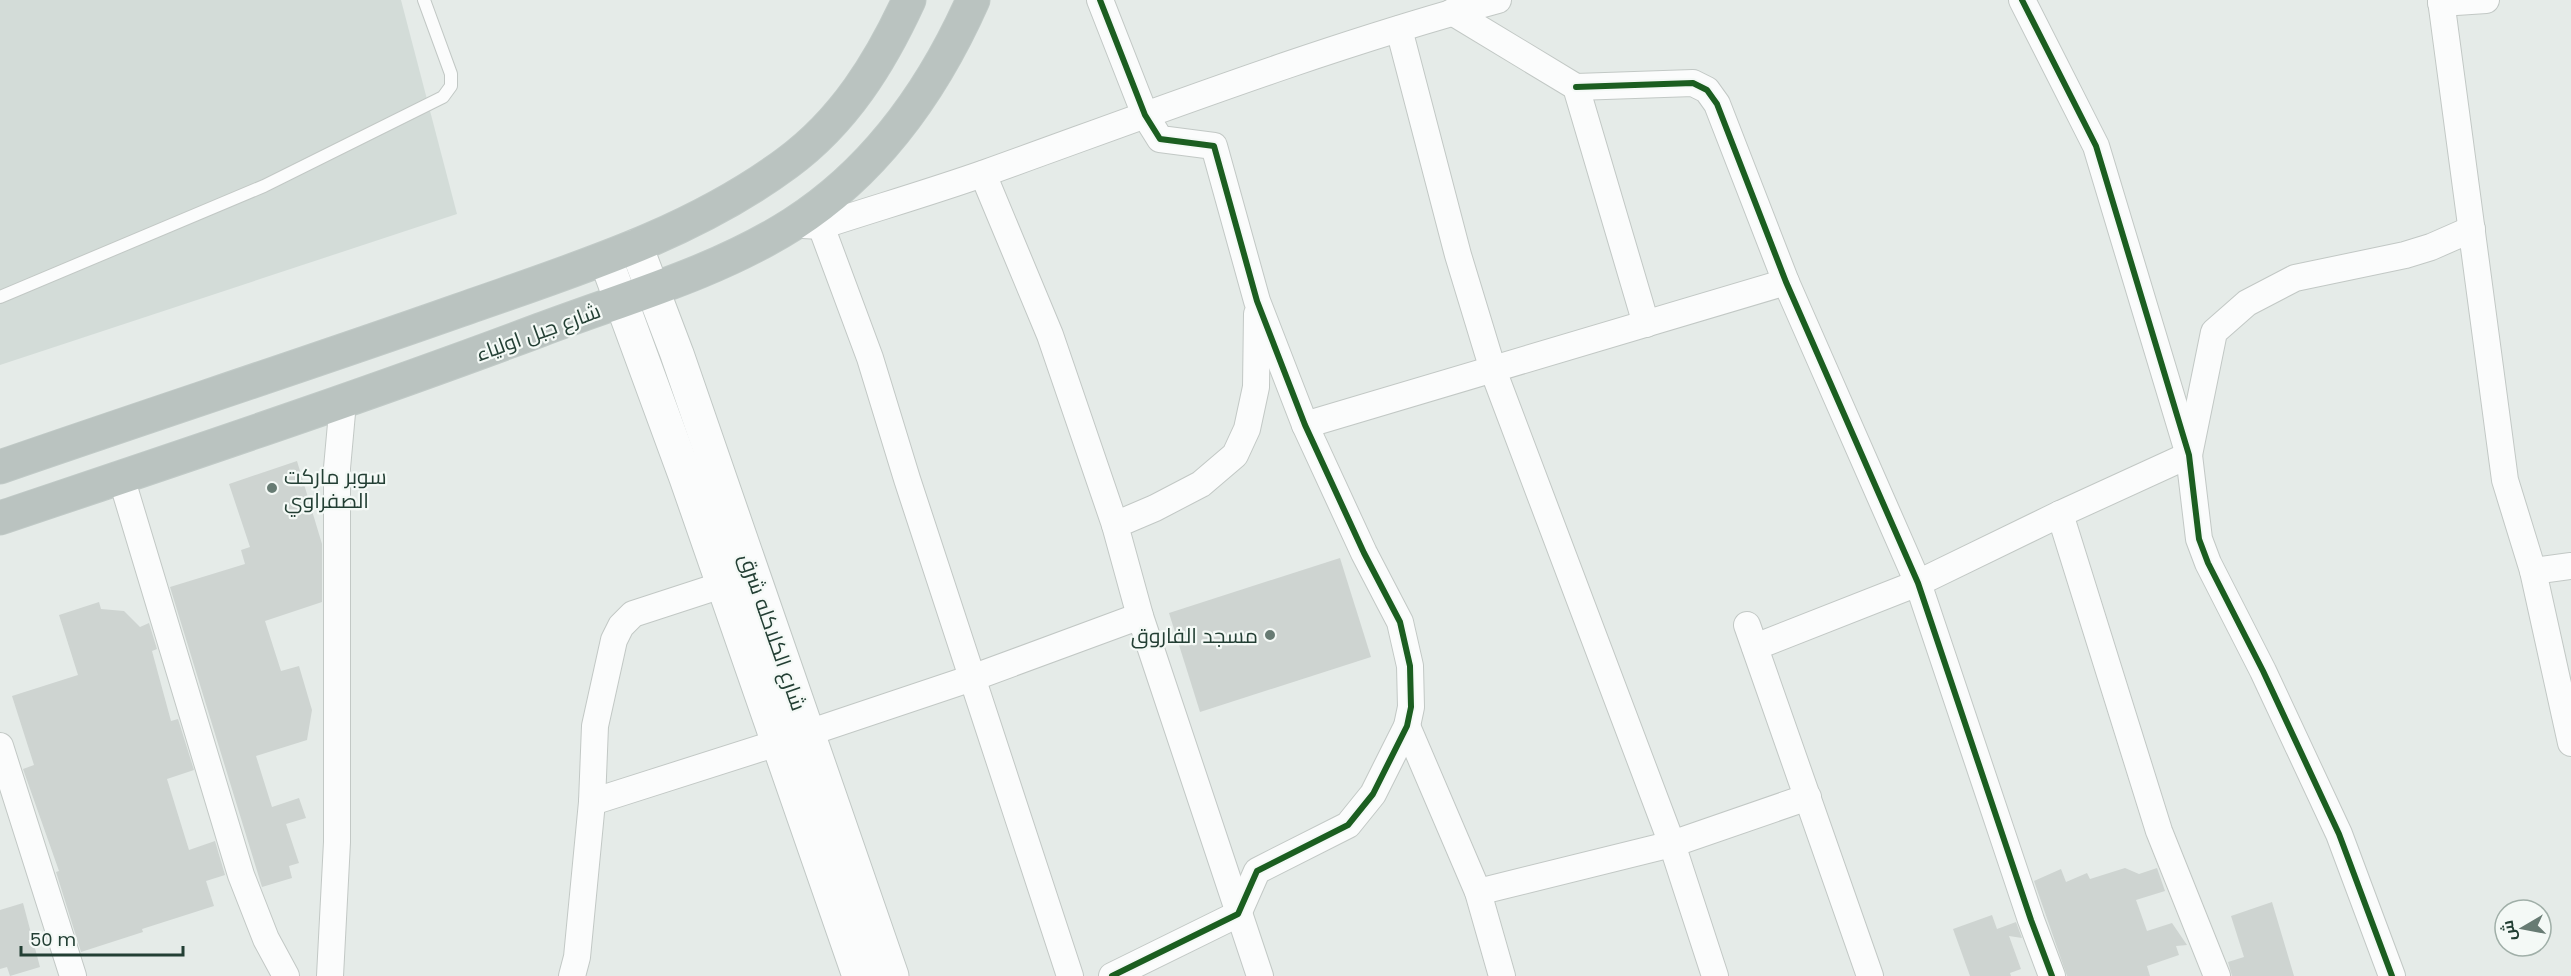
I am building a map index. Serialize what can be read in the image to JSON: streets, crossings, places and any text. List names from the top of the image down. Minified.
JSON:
{"streets":{"highway":["شارع جبل اولياء"],"street":["شارع الكلاكله شرق"]},"crossings":[["شارع جبل اولياء","شارع الكلاكله شرق"]],"places":["سوبر ماركت الصفراوي","مسجد الفاروق"],"scale_bar":"50 m","north":"left"}
